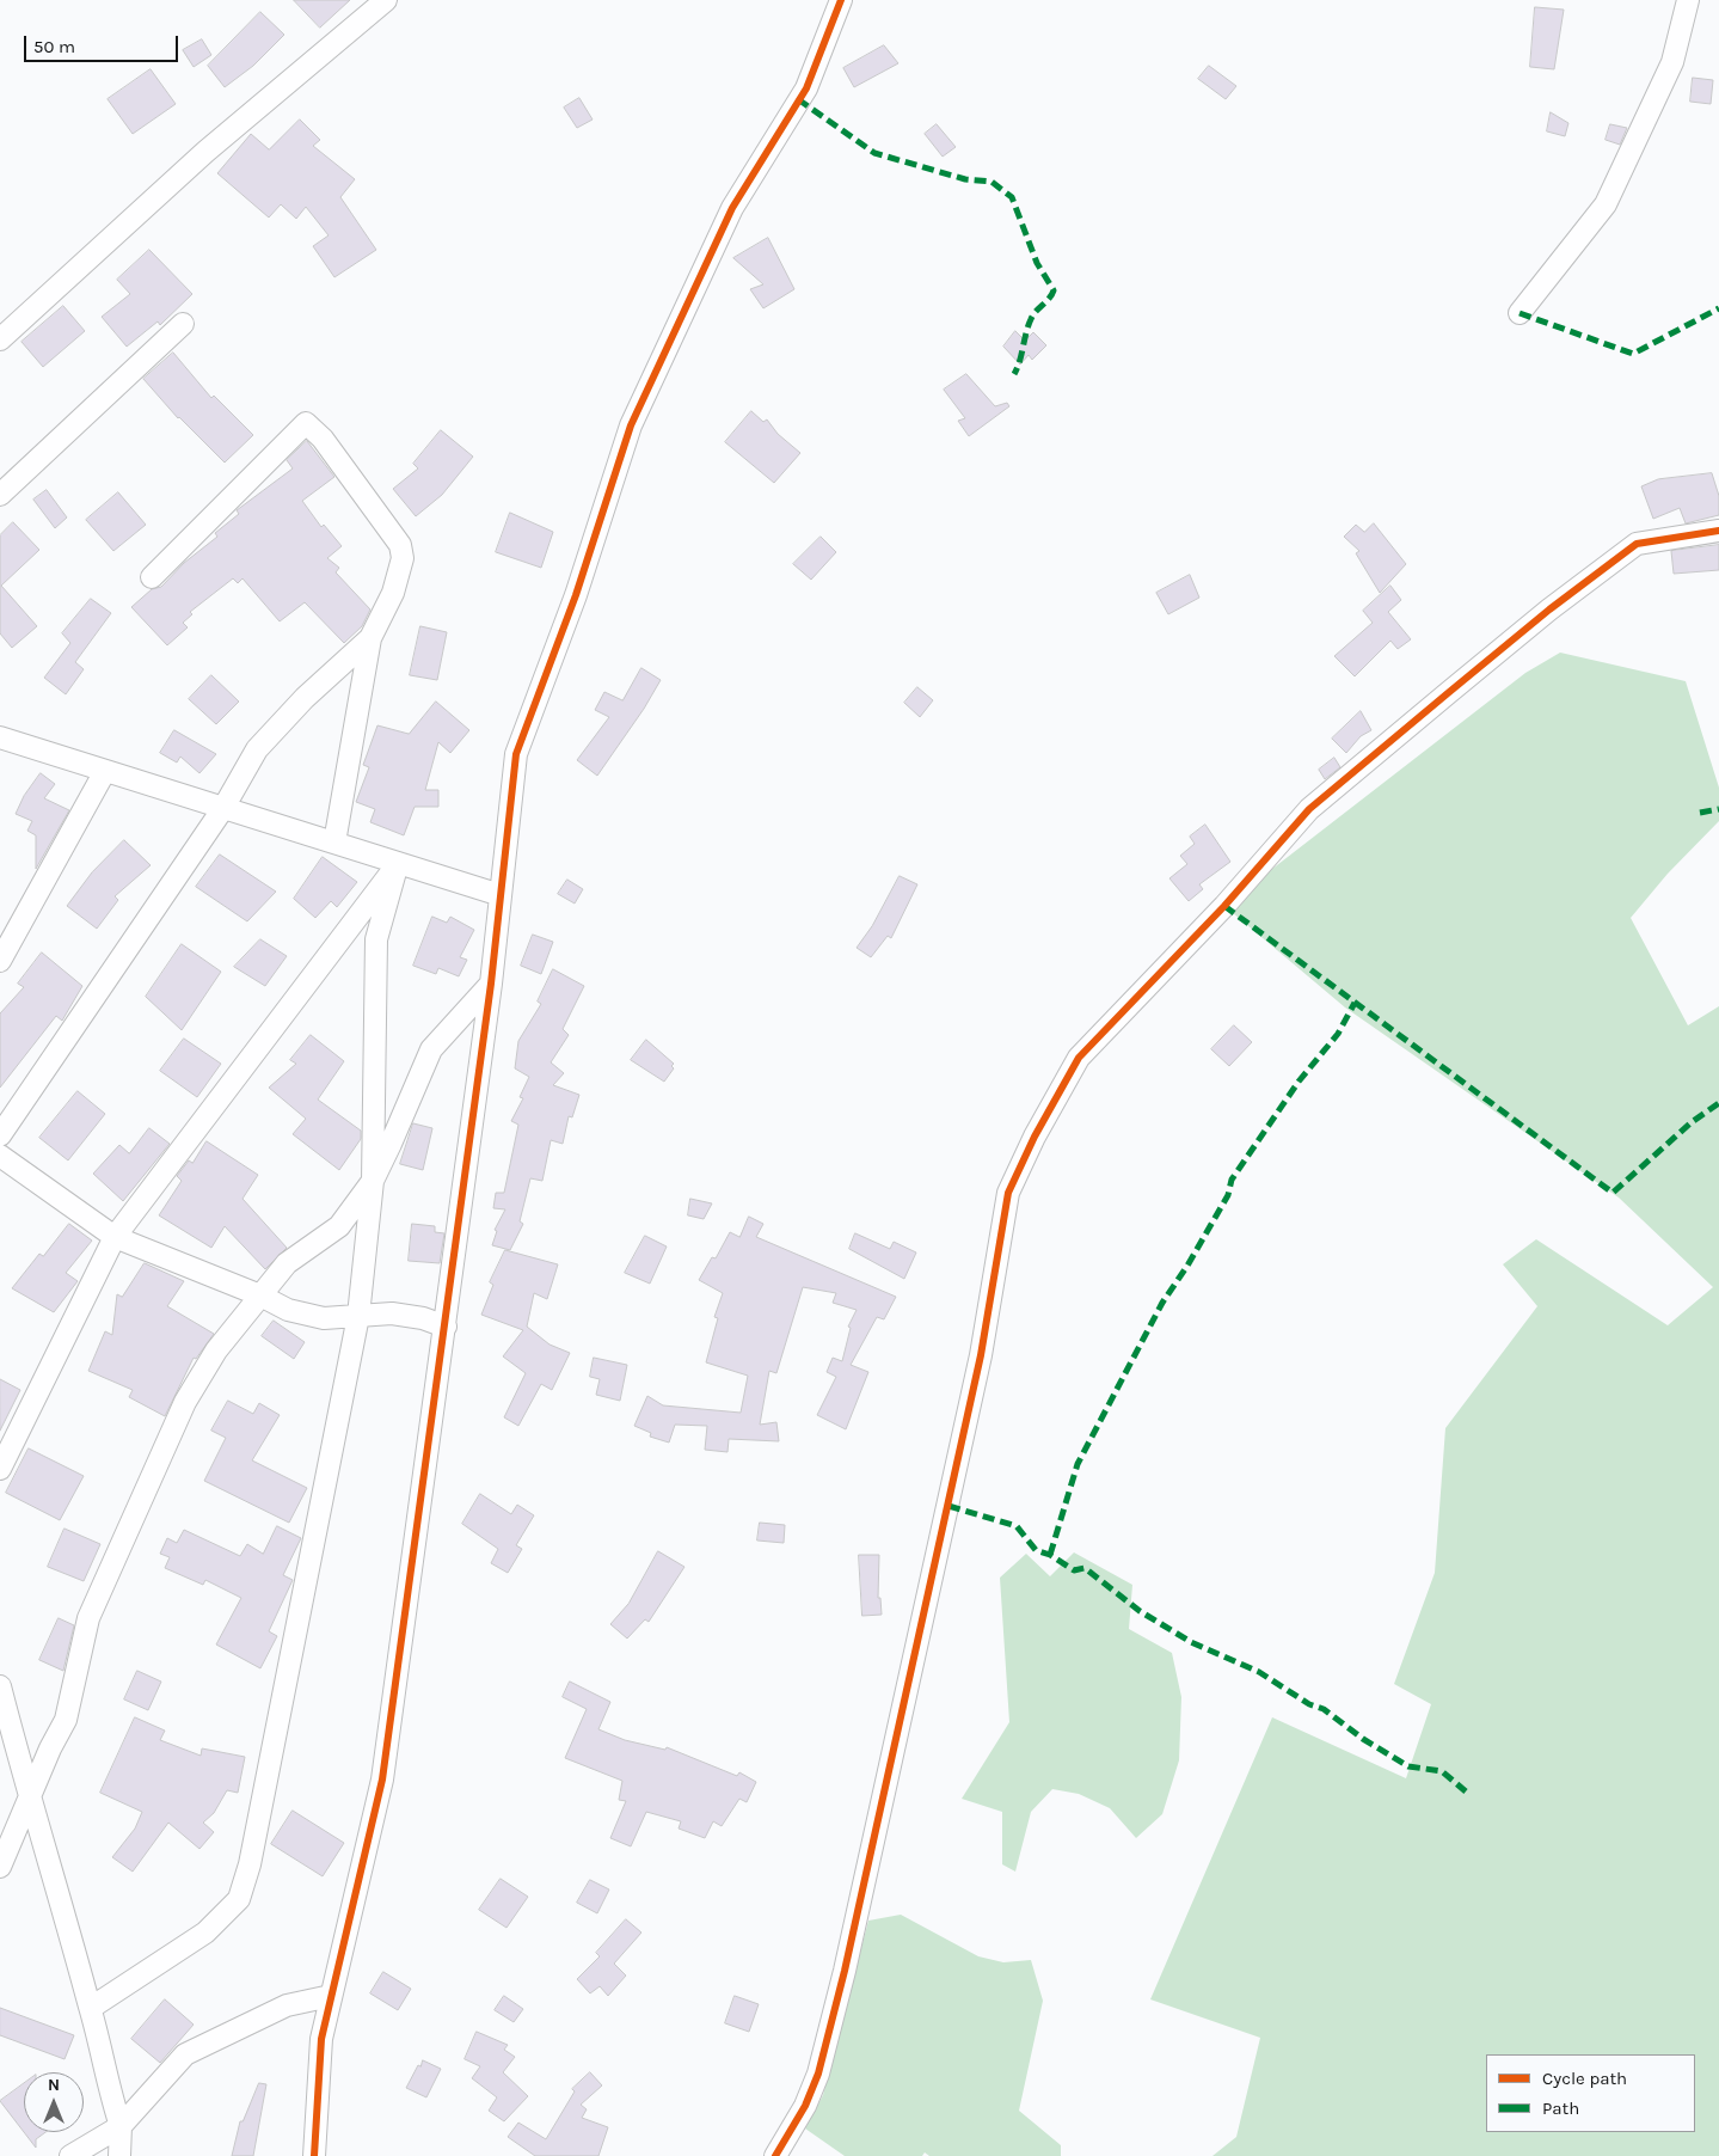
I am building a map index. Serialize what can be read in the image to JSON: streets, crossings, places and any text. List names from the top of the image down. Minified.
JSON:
{"legend":["Cycle path","Path"],"scale_bar":"50 m","north":"top"}
